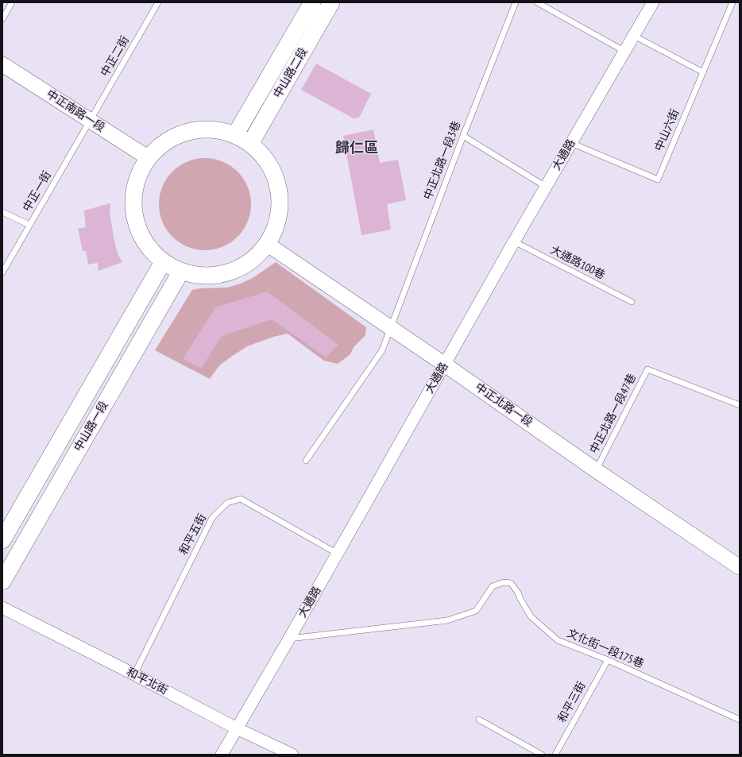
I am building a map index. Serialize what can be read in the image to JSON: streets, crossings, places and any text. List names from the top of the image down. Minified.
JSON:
{"streets":{"main road":["中山路二段","中山路一段"],"street":["中正南路一段","大通路","中正北路一段","和平北街"],"lane":["中正二街","中山六街","中正北路一段3巷","中正一街","大通路100巷","中正北路一段47巷","和平五街","文化街一段175巷","和平三街"]},"crossings":[["中正二街","中正南路一段"],["中正二街","中正一街"],["中正南路一段","中正一街"],["中山六街","大通路"],["大通路","大通路100巷"],["大通路","中正北路一段"],["大通路","和平五街"],["大通路","文化街一段175巷"],["大通路","和平北街"],["中正北路一段3巷","中正北路一段"],["中正北路一段","中正北路一段47巷"],["和平五街","和平北街"],["文化街一段175巷","和平三街"]],"districts":["歸仁區"]}
